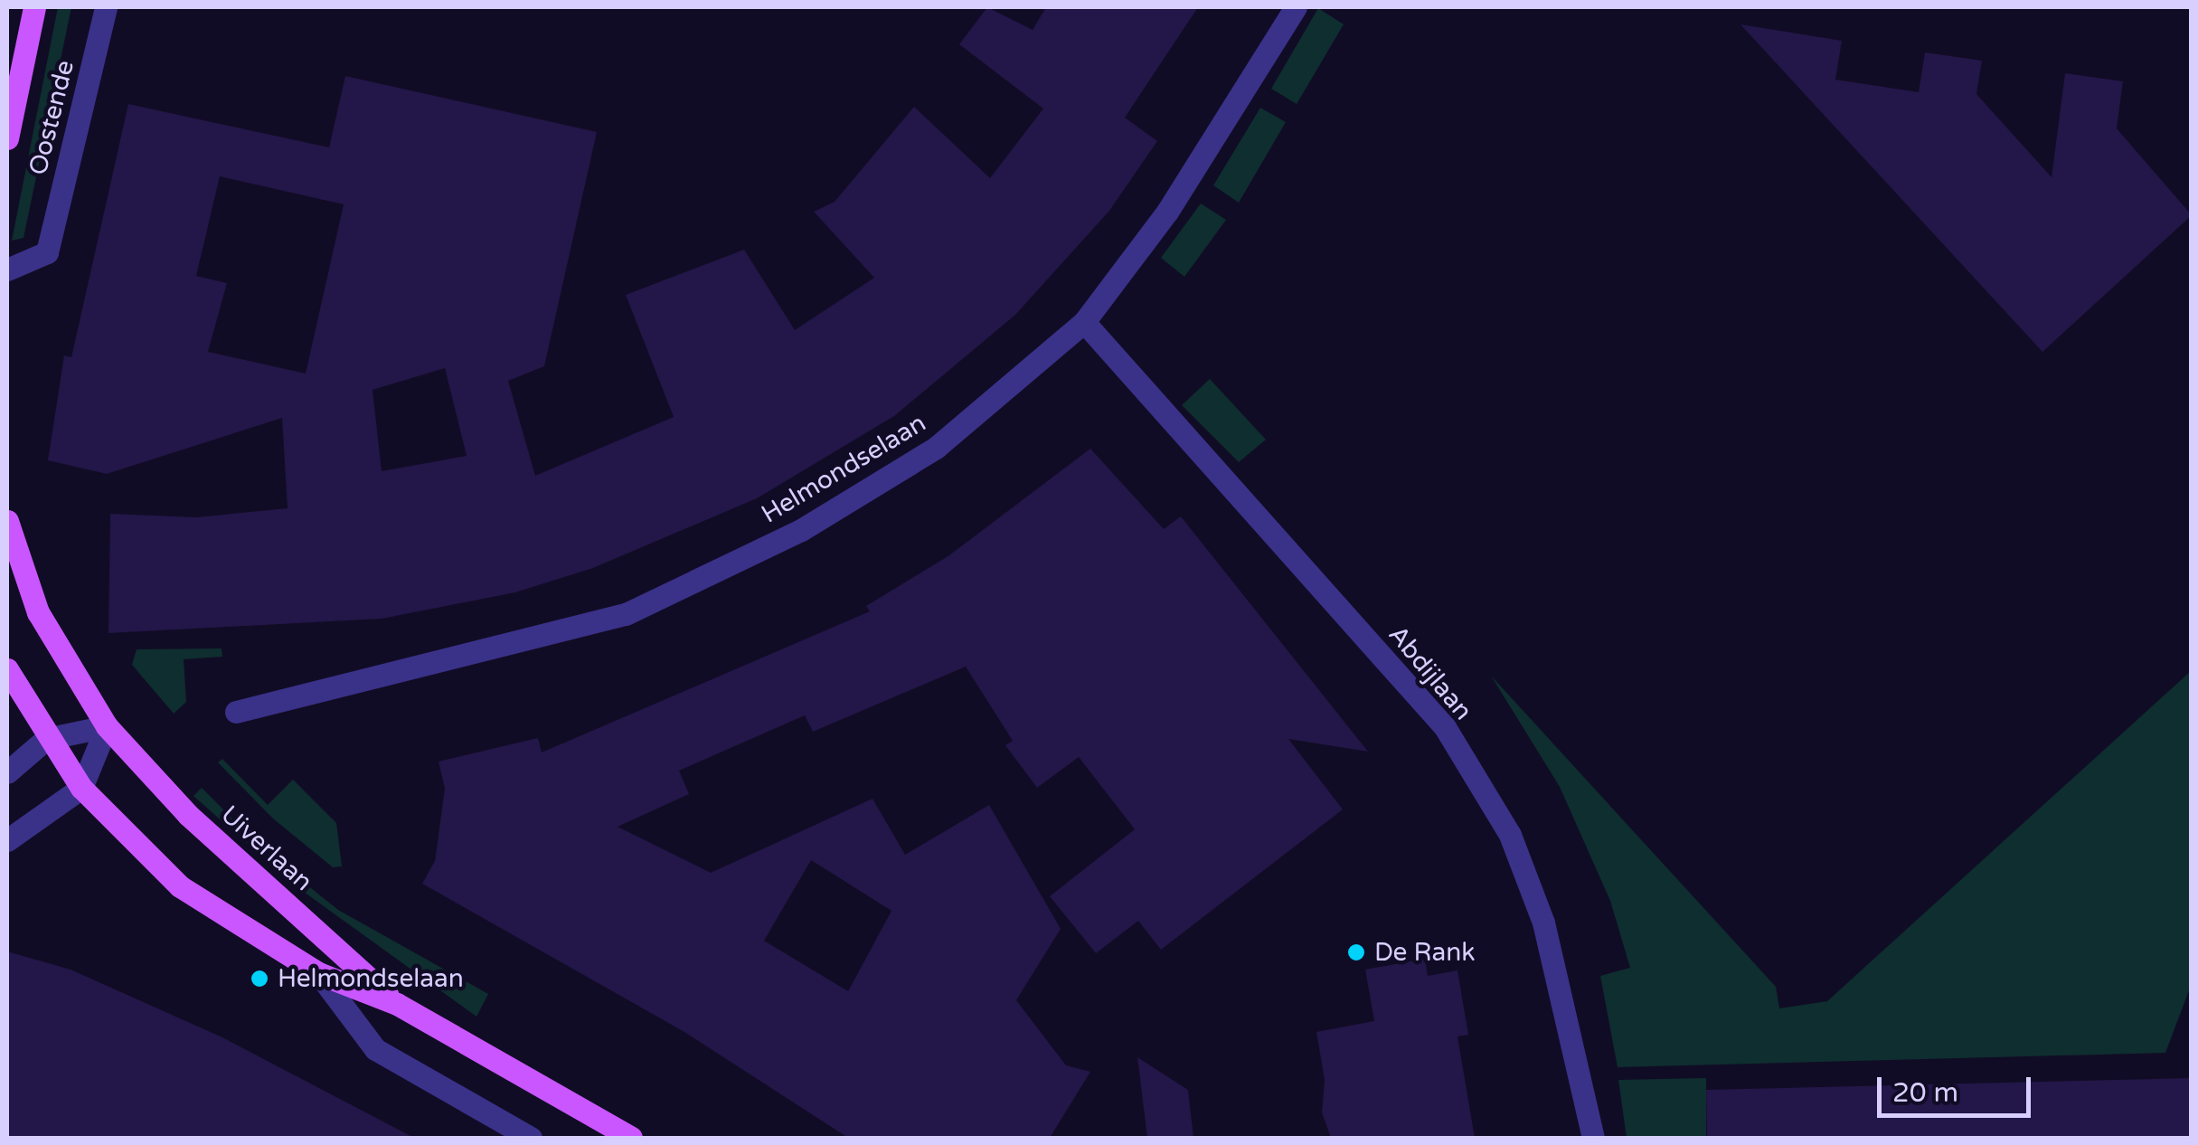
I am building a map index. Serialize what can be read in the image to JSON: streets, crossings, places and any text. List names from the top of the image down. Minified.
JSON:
{"streets":{"main road":["Oostende","Uiverlaan"],"street":["Helmondselaan","Abdijlaan"]},"crossings":[["Helmondselaan","Abdijlaan"]],"places":["De Rank","Helmondselaan"],"scale_bar":"20 m"}
